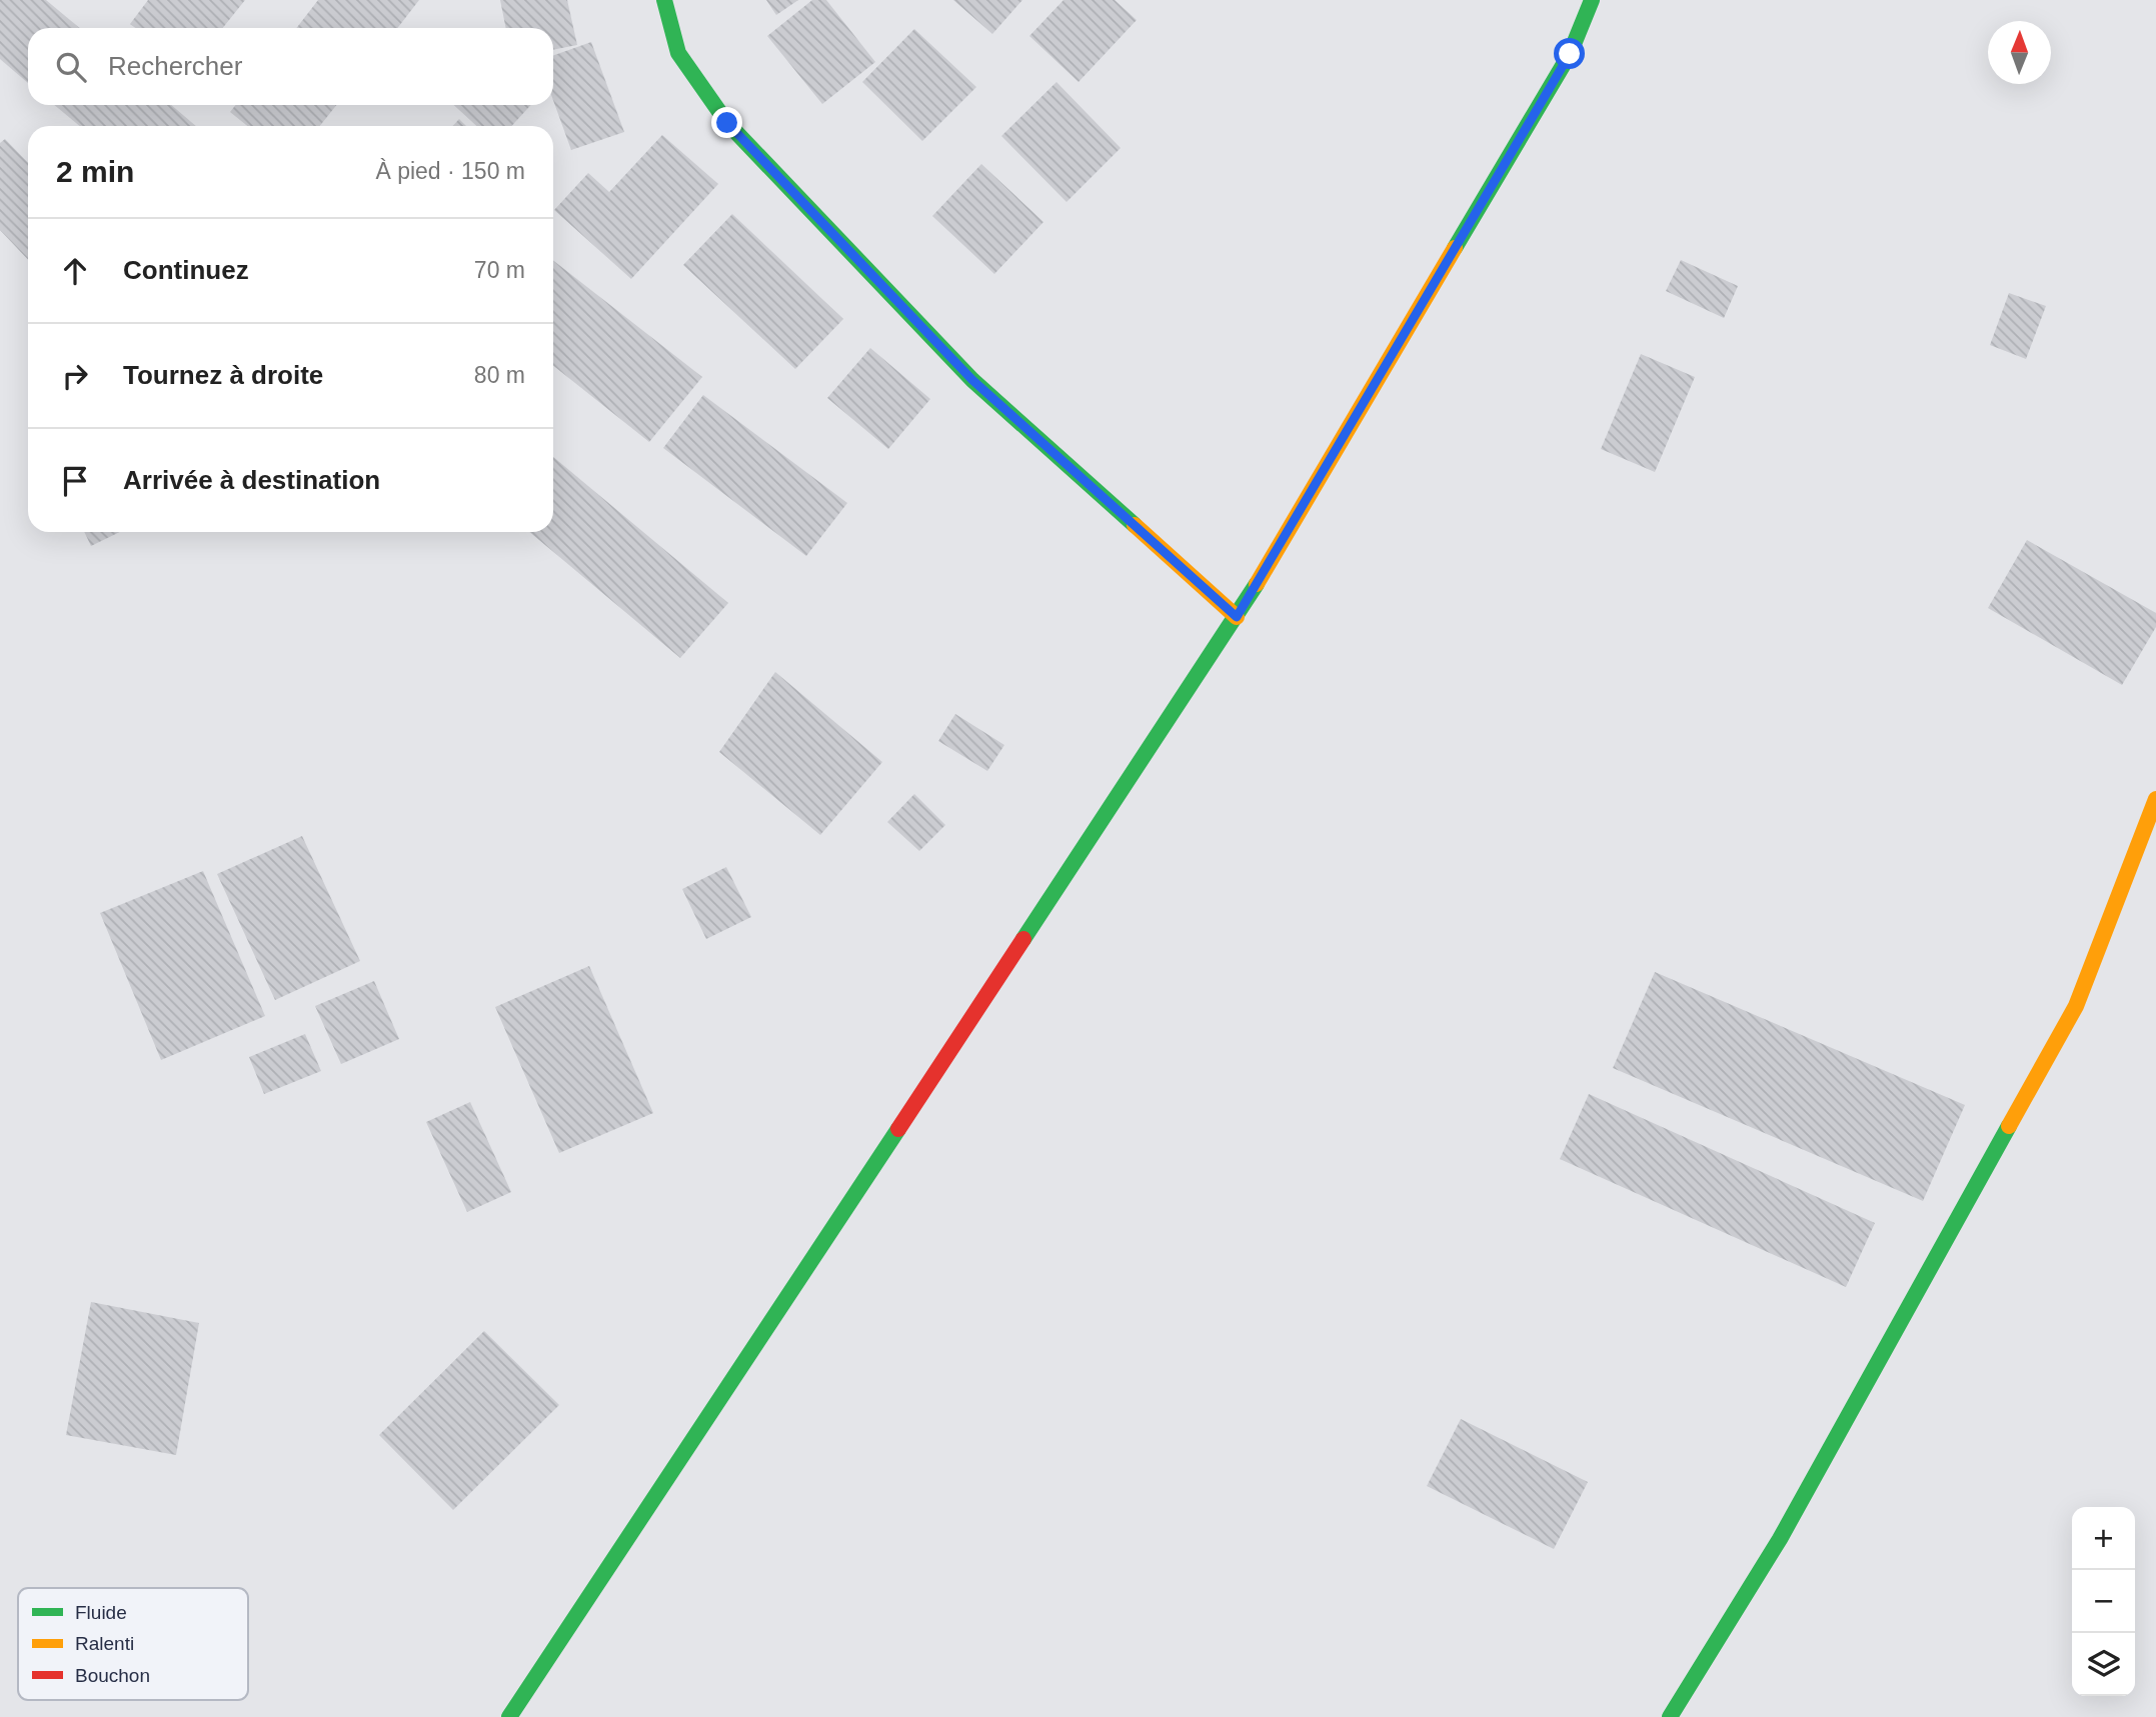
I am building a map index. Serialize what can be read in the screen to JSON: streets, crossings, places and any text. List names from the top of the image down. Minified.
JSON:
{"legend":["Fluide","Ralenti","Bouchon"],"north":"top","page":{"search":"Rechercher","heading":["2 min","À pied · 150 m"],"list":[["Continuez","70 m"],["Tournez à droite","80 m"],"Arrivée à destination"],"map_buttons":["+","−"]}}
